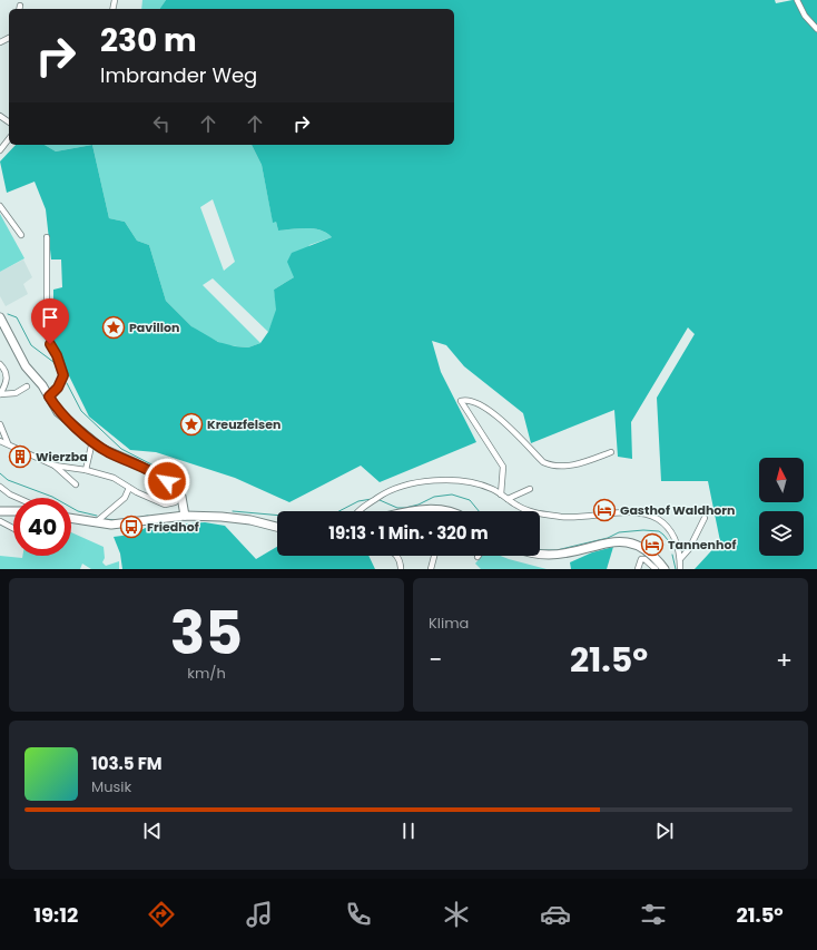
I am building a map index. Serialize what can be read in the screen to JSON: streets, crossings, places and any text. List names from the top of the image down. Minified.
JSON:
{"places":{"place":["Pavillon","Kreuzfelsen"],"building":["Wierzba"],"hotel":["Gasthof Waldhorn","Tannenhof"],"bus stop":["Friedhof"]},"north":"top","page":{"turn":["230 m","Imbrander Weg"],"limit":"40","trip":"19:13 · 1 Min. · 320 m","tile":[["35","km/h"],"Klima"],"heat":["−","21.5°","+"],"song":["103.5 FM","Musik"],"tabs":["19:12","21.5°"]}}
